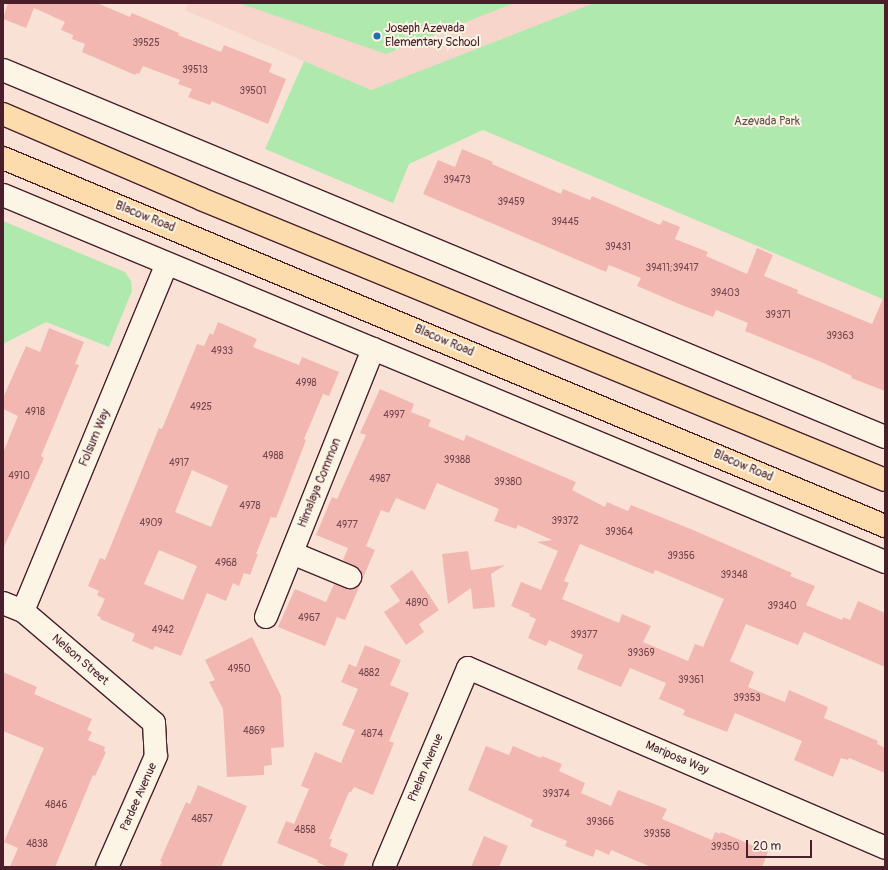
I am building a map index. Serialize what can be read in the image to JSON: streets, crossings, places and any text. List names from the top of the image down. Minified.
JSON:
{"streets":{"main road":["Blacow Road"],"street":["Folsum Way","Himalaya Common","Nelson Street","Mariposa Way","Phelan Avenue","Pardee Avenue"]},"crossings":[["Folsum Way","Nelson Street"],["Nelson Street","Pardee Avenue"],["Mariposa Way","Phelan Avenue"]],"parks":["Azevada Park"],"places":["Joseph Azevada Elementary School"],"house_numbers":["39525","39513","39501","39473","39459","39445","39431","39411;39417","39403","39371","39363","4933","4998","4925","4918","4997","4988","39388","4917","4910","4987","39380","4978","39372","4909","4977","39364","39356","4968","39348","4890","39340","4967","4942","39377","39369","4950","4882","39361","39353","4869","4874","39374","4846","4857","39366","4858","39358","4838","39350"],"scale_bar":"20 m"}
